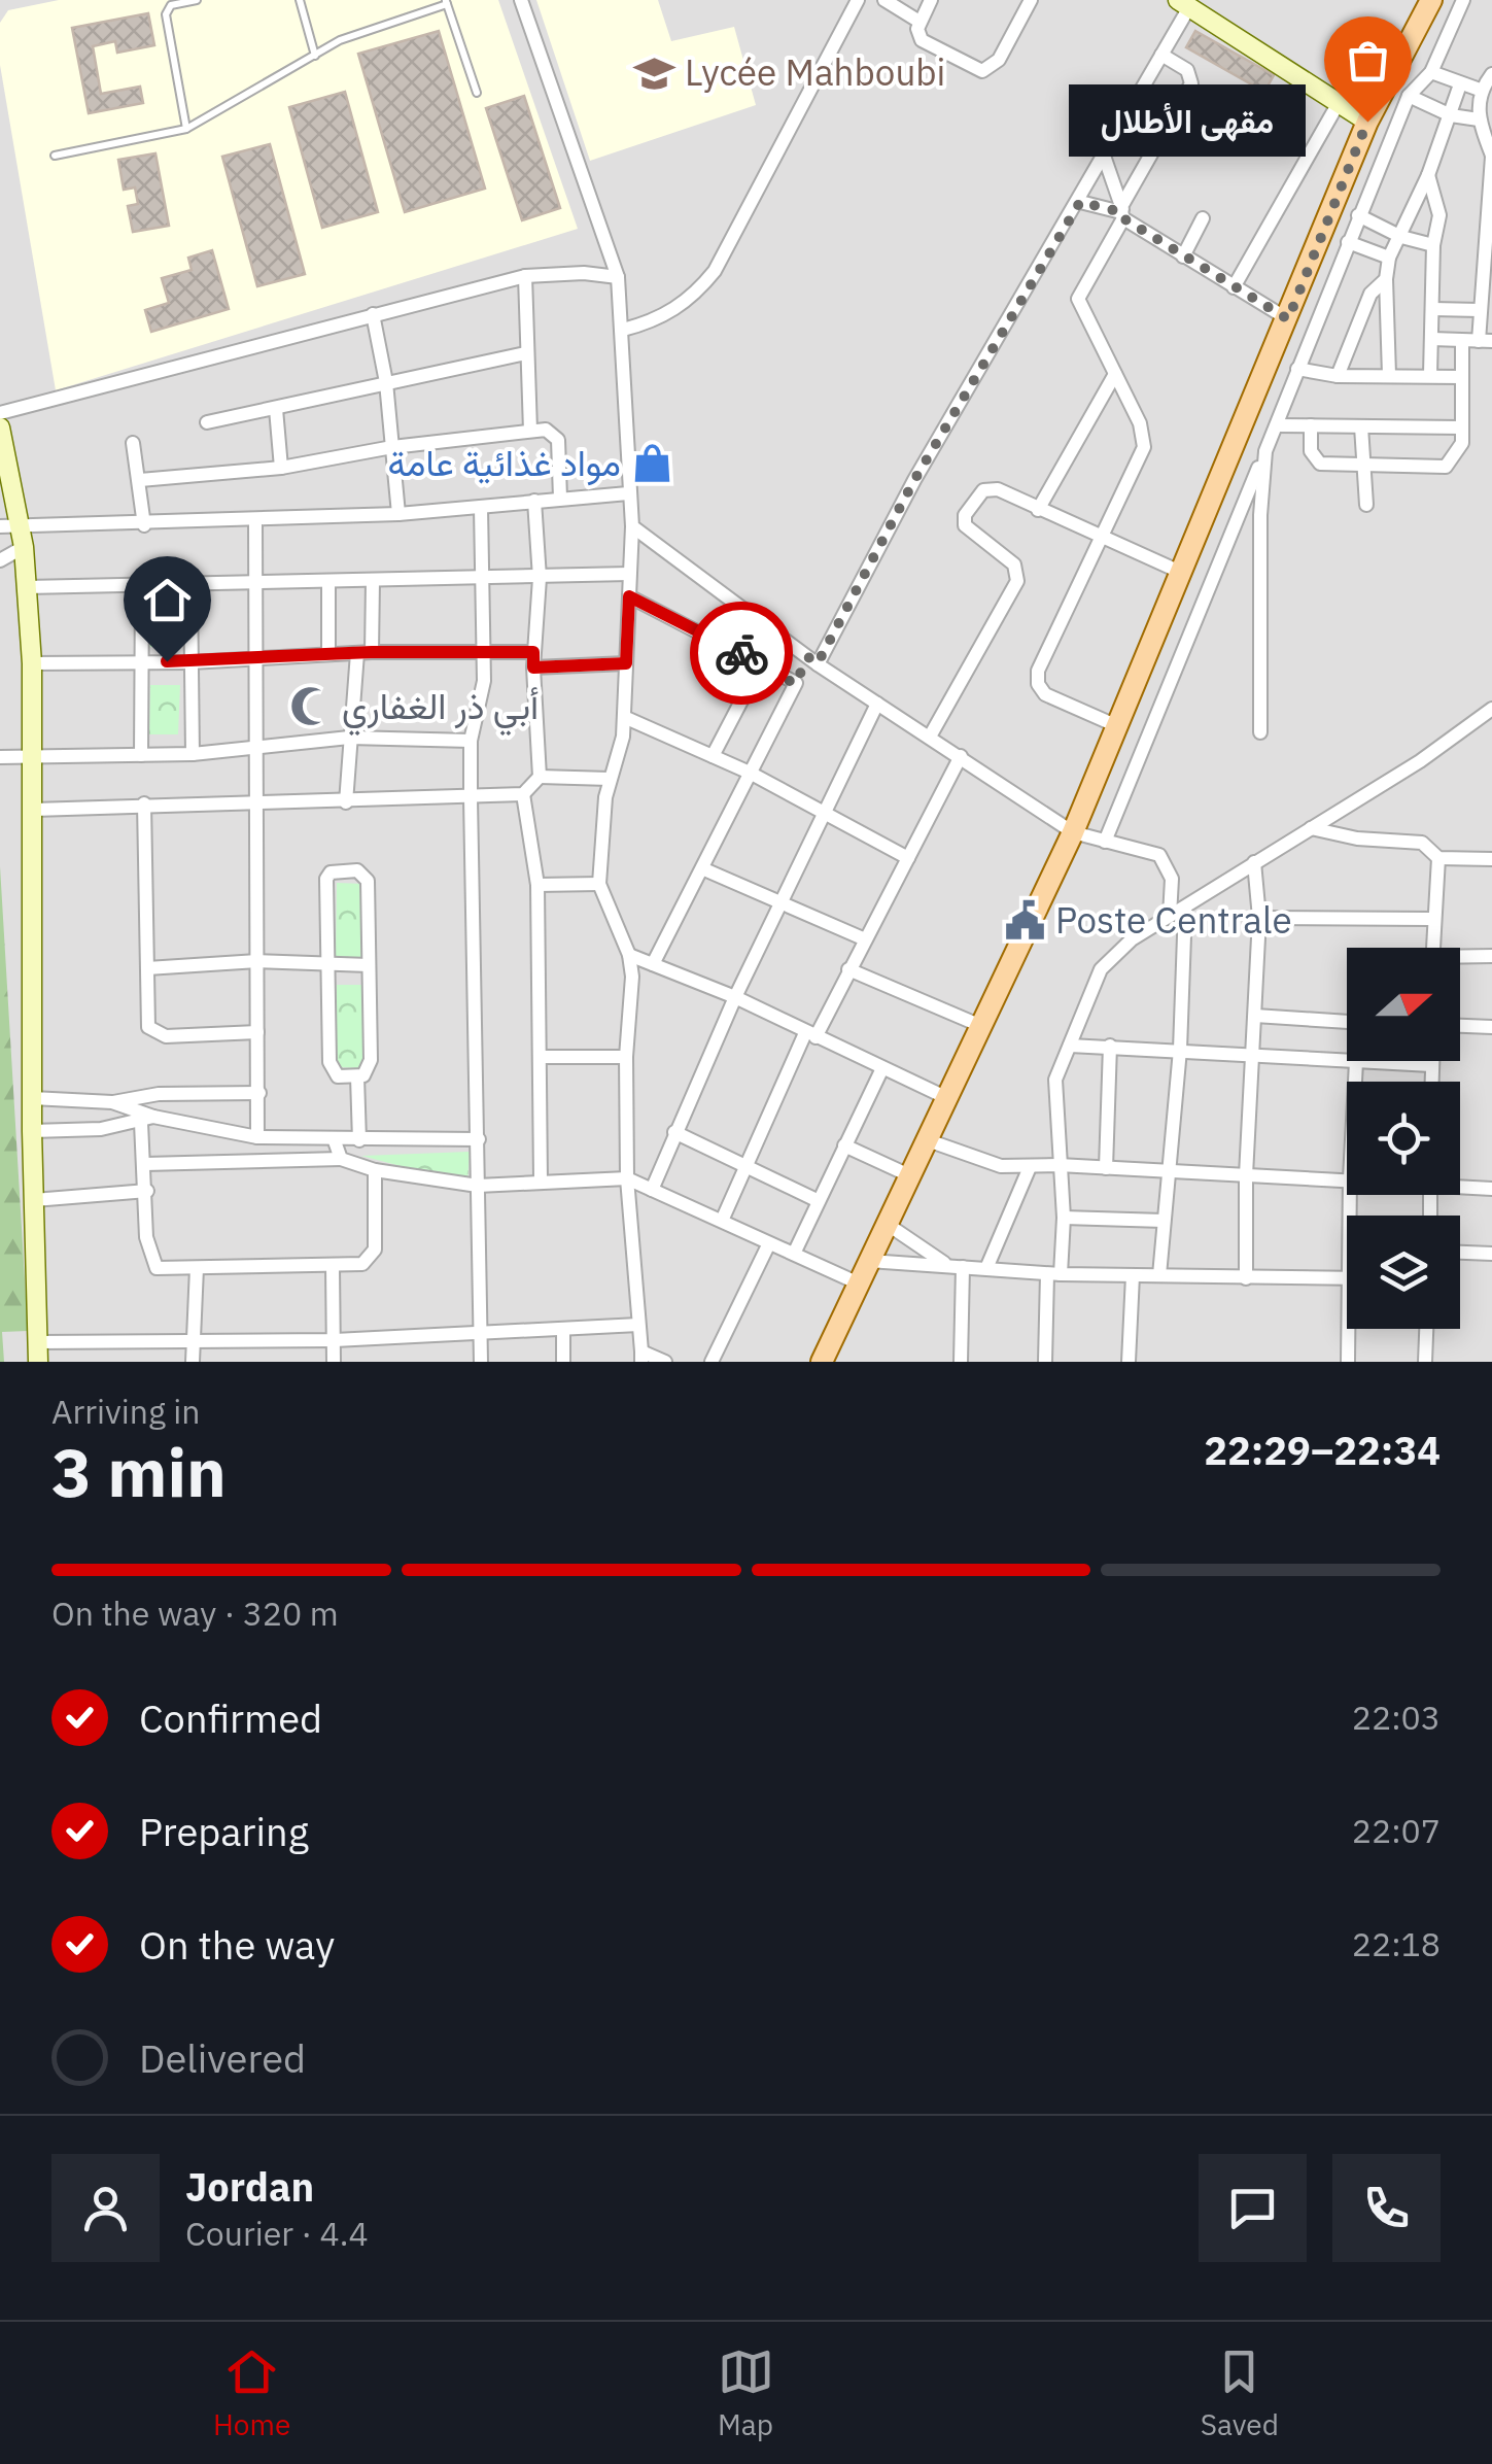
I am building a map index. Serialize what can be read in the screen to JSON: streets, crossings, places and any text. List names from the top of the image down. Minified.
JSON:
{"places":{"school or university":["Lycée Mahboubi"],"other":["مقهى الأطلال"],"shop":["مواد غذائية عامة"],"mosque":["أبي ذر الغفاري"],"public building":["Poste Centrale"]},"north":"right","page":{"bubble":"مقهى الأطلال","heading":["3 min","Arriving in","22:29–22:34"],"panel":["Jordan","Courier · 4.4"],"bar":"On the way · 320 m","list":[["Confirmed","22:03"],["Preparing","22:07"],["On the way","22:18"],"Delivered"],"tabs":["Home","Map","Saved"]}}
